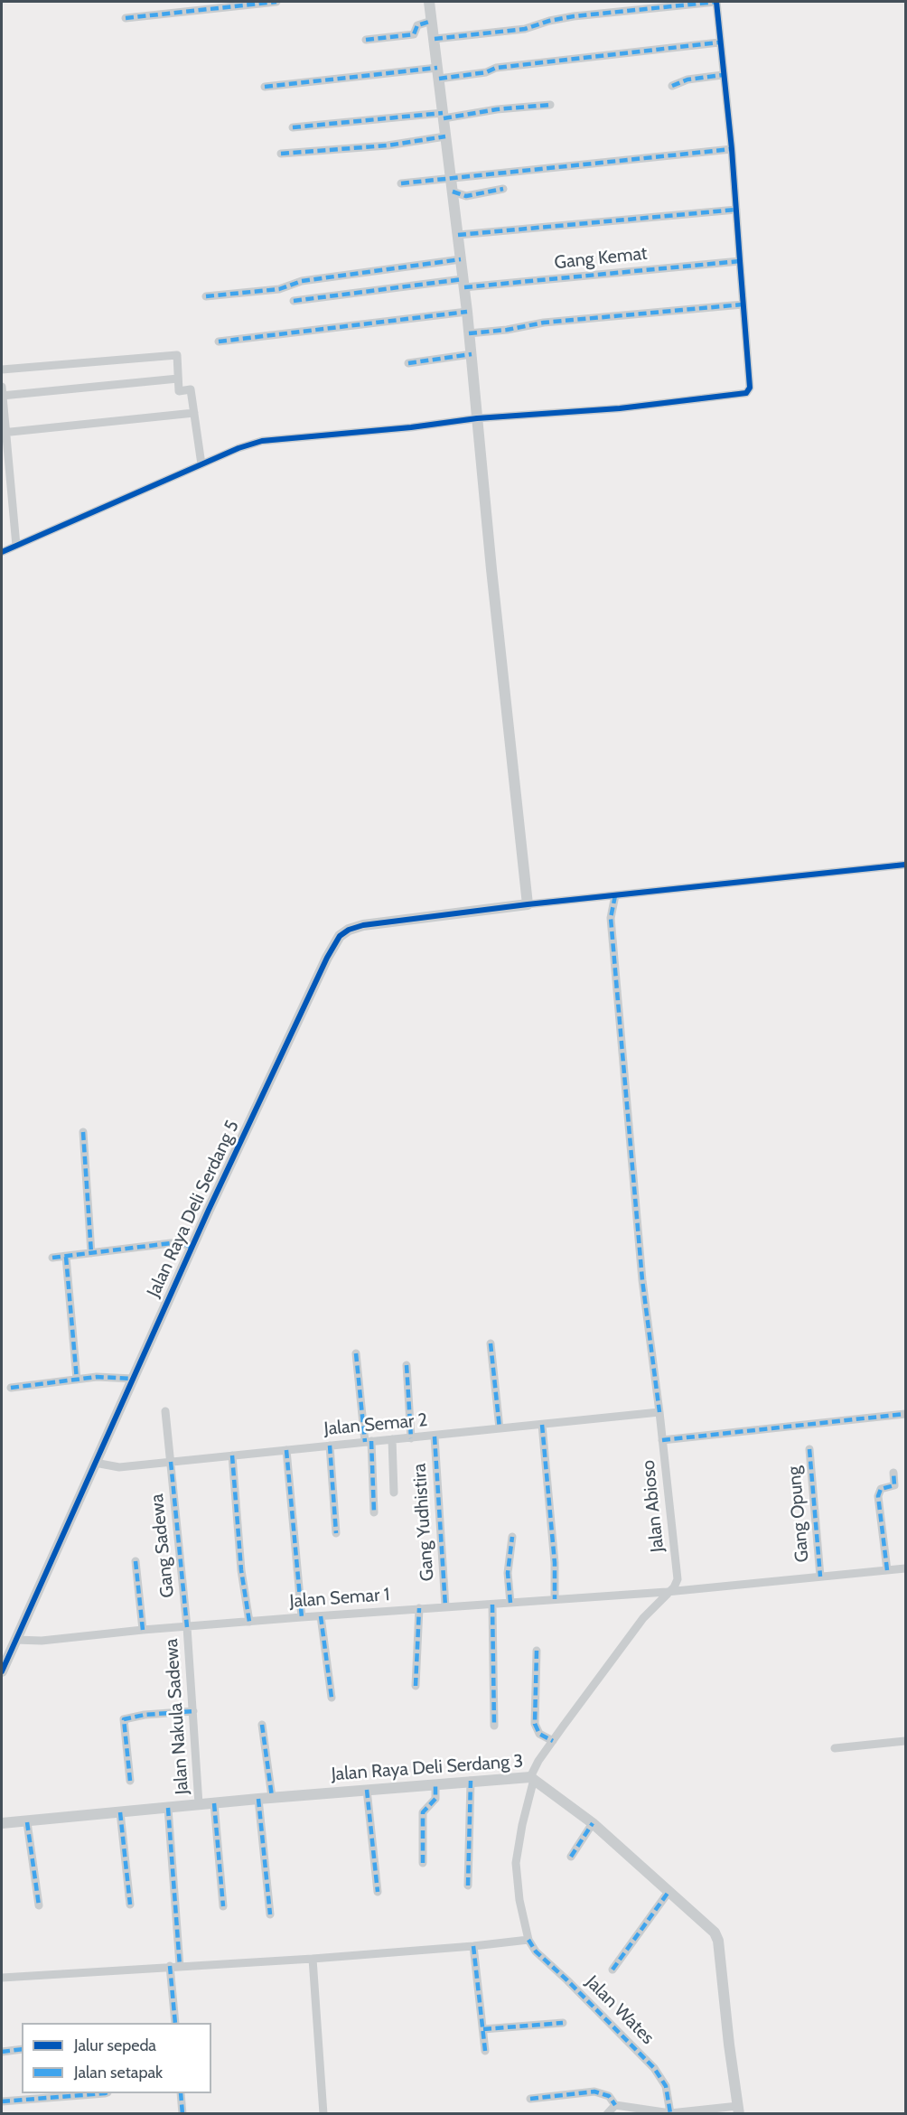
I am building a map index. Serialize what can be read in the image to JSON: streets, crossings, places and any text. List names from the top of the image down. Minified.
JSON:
{"streets":{"street":["Gang Kemat","Jalan Raya Deli Serdang 5","Jalan Semar 2","Jalan Abioso","Gang Opung","Gang Yudhistira","Gang Sadewa","Jalan Semar 1","Jalan Nakula Sadewa","Jalan Raya Deli Serdang 3","Jalan Wates"]},"crossings":[["Jalan Raya Deli Serdang 5","Jalan Semar 2"],["Jalan Raya Deli Serdang 5","Jalan Semar 1"],["Jalan Semar 2","Jalan Abioso"],["Jalan Semar 2","Gang Yudhistira"],["Jalan Semar 2","Gang Sadewa"],["Jalan Abioso","Jalan Semar 1"],["Jalan Abioso","Jalan Raya Deli Serdang 3"],["Jalan Abioso","Jalan Wates"],["Gang Opung","Jalan Semar 1"],["Gang Yudhistira","Jalan Semar 1"],["Gang Sadewa","Jalan Semar 1"],["Gang Sadewa","Jalan Nakula Sadewa"],["Jalan Semar 1","Jalan Nakula Sadewa"],["Jalan Nakula Sadewa","Jalan Raya Deli Serdang 3"]],"legend":["Jalur sepeda","Jalan setapak"]}
